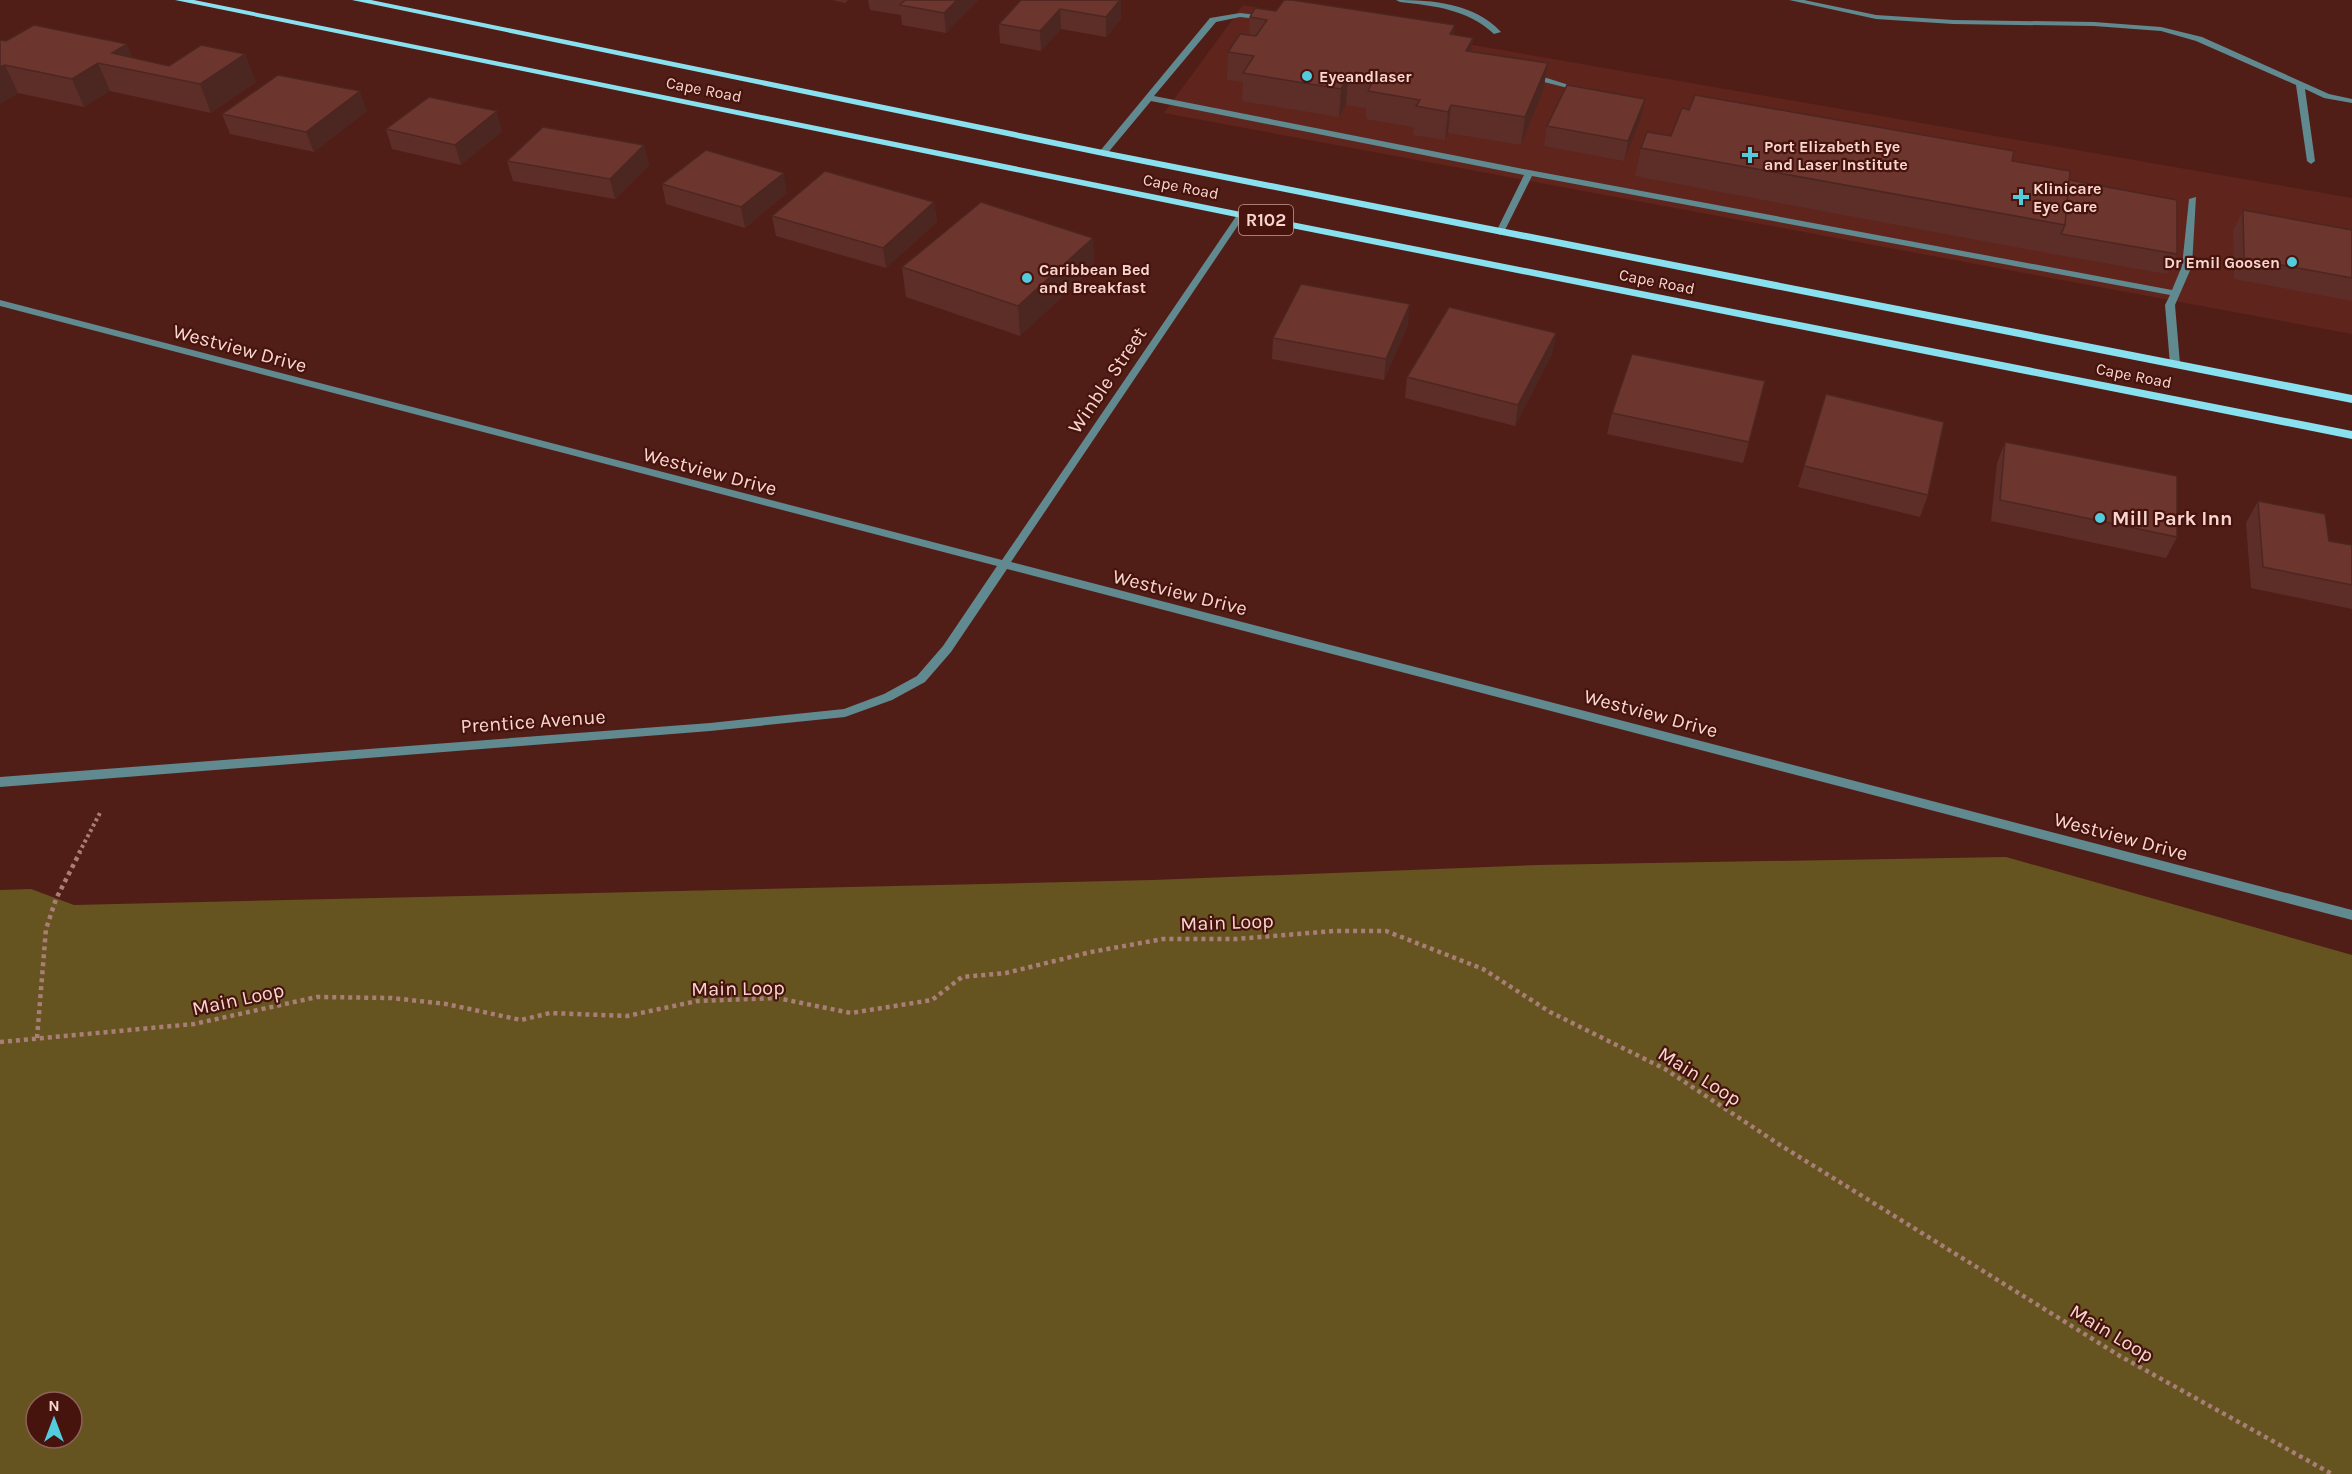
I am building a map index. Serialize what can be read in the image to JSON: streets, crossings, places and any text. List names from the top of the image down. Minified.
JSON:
{"streets":{"main road":["Cape Road","R102"],"street":["Westview Drive","Winble Street","Prentice Avenue"],"path":["Main Loop"]},"crossings":[["Cape Road","Winble Street"],["Westview Drive","Winble Street"],["Westview Drive","Prentice Avenue"],["Winble Street","Prentice Avenue"]],"places":{"other":["Eyeandlaser","Dr Emil Goosen","Caribbean Bed and Breakfast","Mill Park Inn"],"health":["Port Elizabeth Eye and Laser Institute","Klinicare Eye Care"]},"north":"top"}
